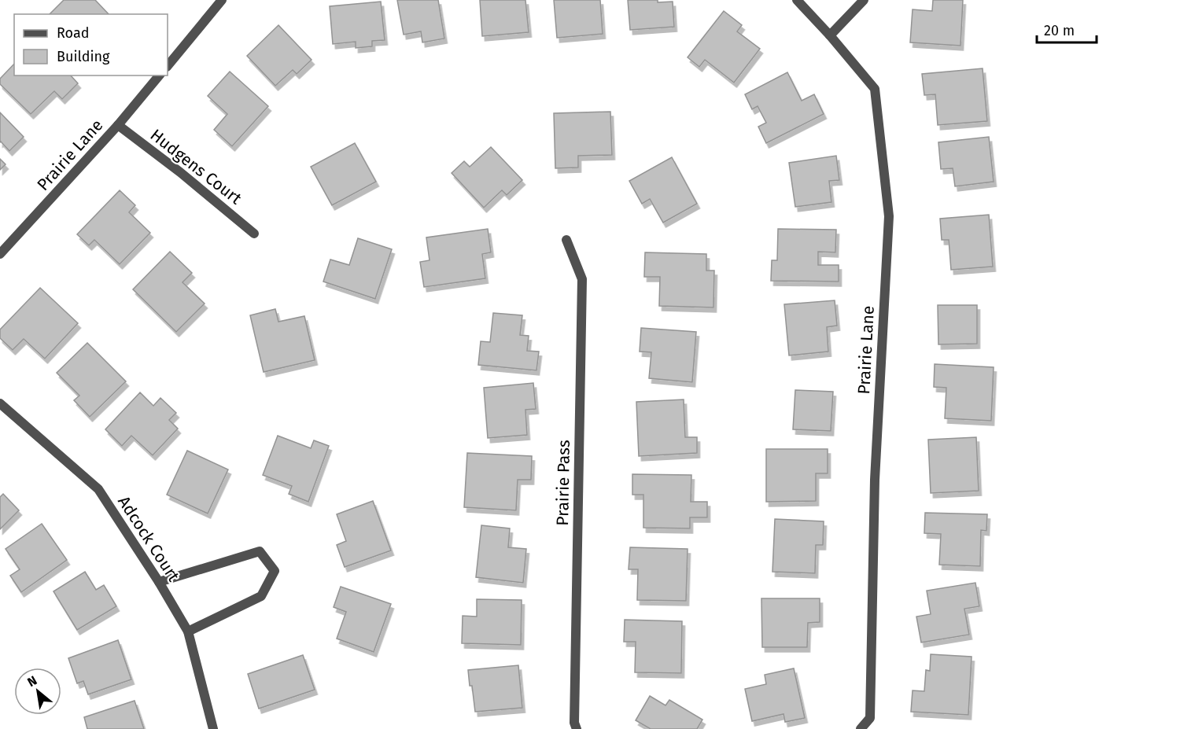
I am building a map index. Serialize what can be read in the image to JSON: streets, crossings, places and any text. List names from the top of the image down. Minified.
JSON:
{"streets":{"street":["Prairie Lane","Hudgens Court","Prairie Pass","Adcock Court"]},"crossings":[["Prairie Lane","Hudgens Court"]],"legend":["Road","Building"],"scale_bar":"20 m","north":"top left"}
